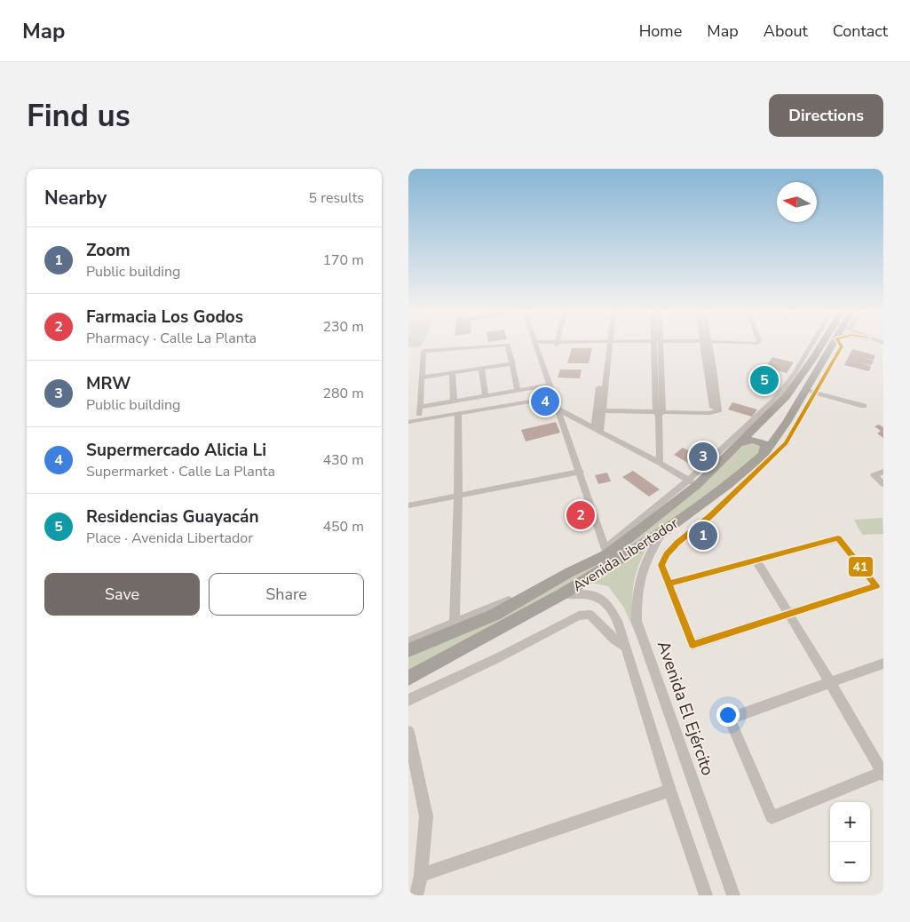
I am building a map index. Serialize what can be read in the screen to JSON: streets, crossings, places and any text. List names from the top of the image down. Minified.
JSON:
{"streets":{"highway":["Avenida Libertador"],"street":["Avenida El Ejército"]},"crossings":[["Avenida Libertador","Avenida El Ejército"]],"lines":["transit line 41"],"north":"left","page":{"header":"Map","nav":["Home","Map","About","Contact"],"buttons":["Directions",["Save","Share"]],"title":"Find us","heading":["Nearby","5 results"],"list":[{"mark":"1","name":"Zoom","note":"Public building","value":"170 m"},{"mark":"2","name":"Farmacia Los Godos","note":"Pharmacy · Calle La Planta","value":"230 m"},{"mark":"3","name":"MRW","note":"Public building","value":"280 m"},{"mark":"4","name":"Supermercado Alicia Li","note":"Supermarket · Calle La Planta","value":"430 m"},{"mark":"5","name":"Residencias Guayacán","note":"Place · Avenida Libertador","value":"450 m"}],"pins":["5","4","3","2","1"],"map_buttons":["+","−"]}}
